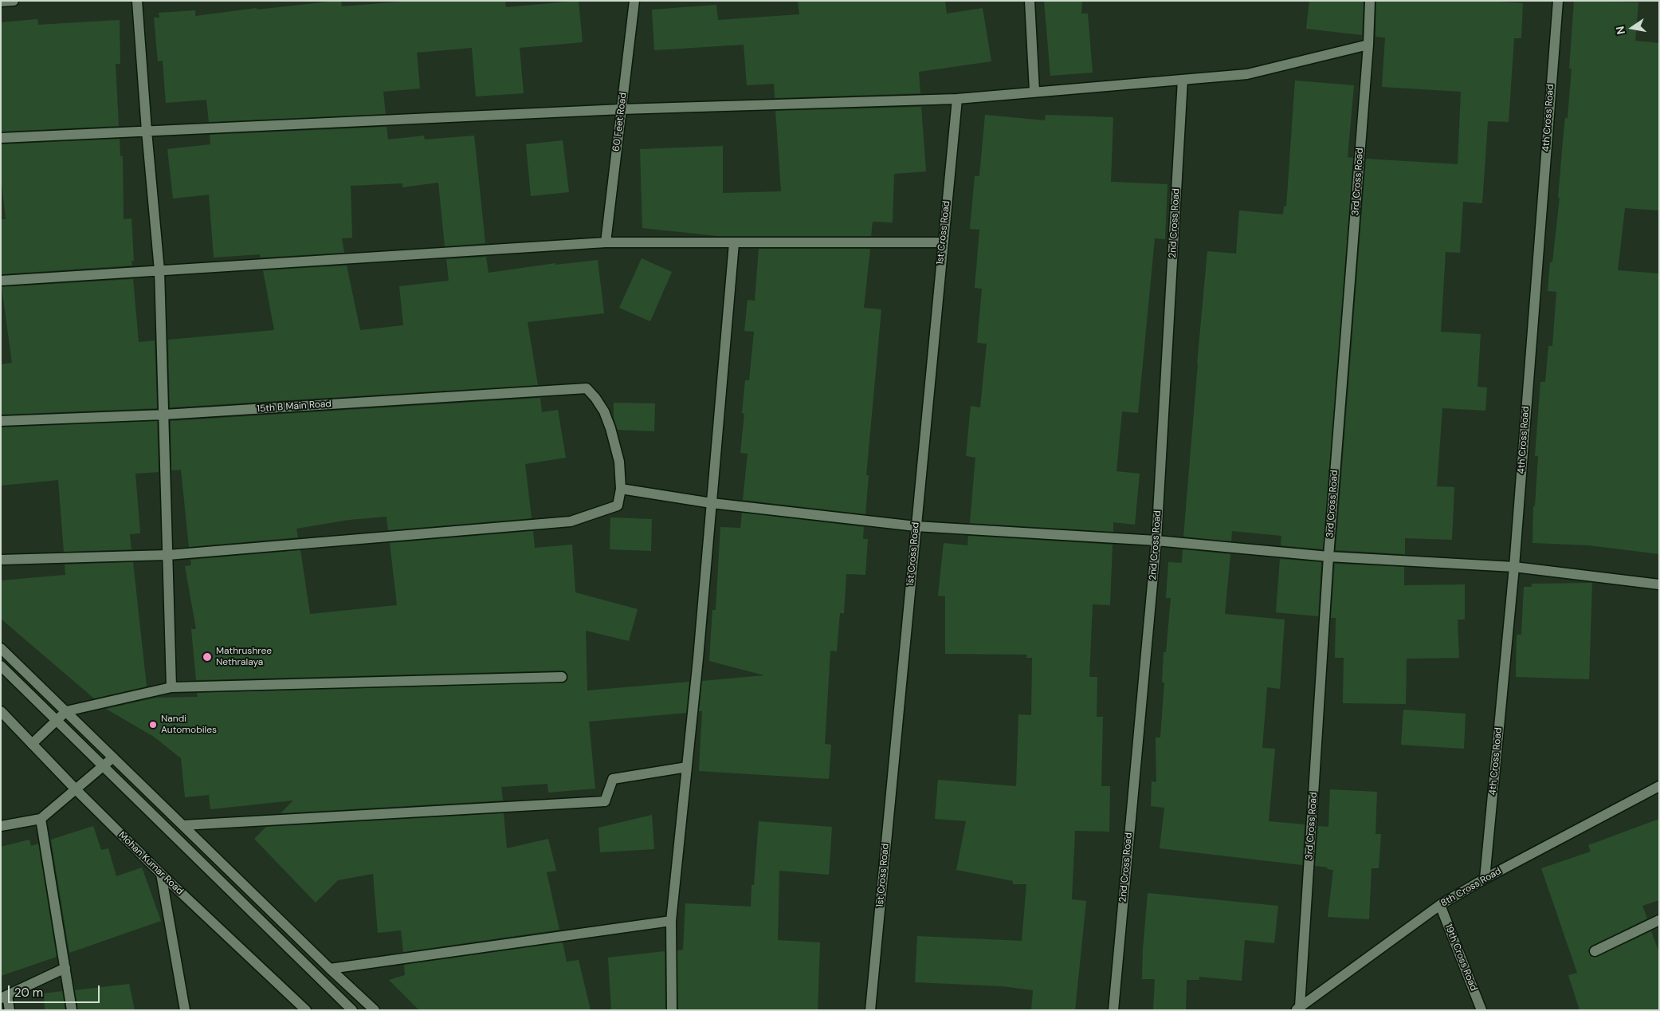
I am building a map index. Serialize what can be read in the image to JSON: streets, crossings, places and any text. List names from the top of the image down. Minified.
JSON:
{"streets":{"street":["4th Cross Road","60 Feet Road","3rd Cross Road","2nd Cross Road","1st Cross Road","15th B Main Road","Mohan Kumar Road","8th Cross Road","19th Cross Road"]},"crossings":[["4th Cross Road","8th Cross Road"],["3rd Cross Road","8th Cross Road"],["8th Cross Road","19th Cross Road"]],"places":["Mathrushree Nethralaya","Nandi Automobiles"],"scale_bar":"20 m","north":"left"}
